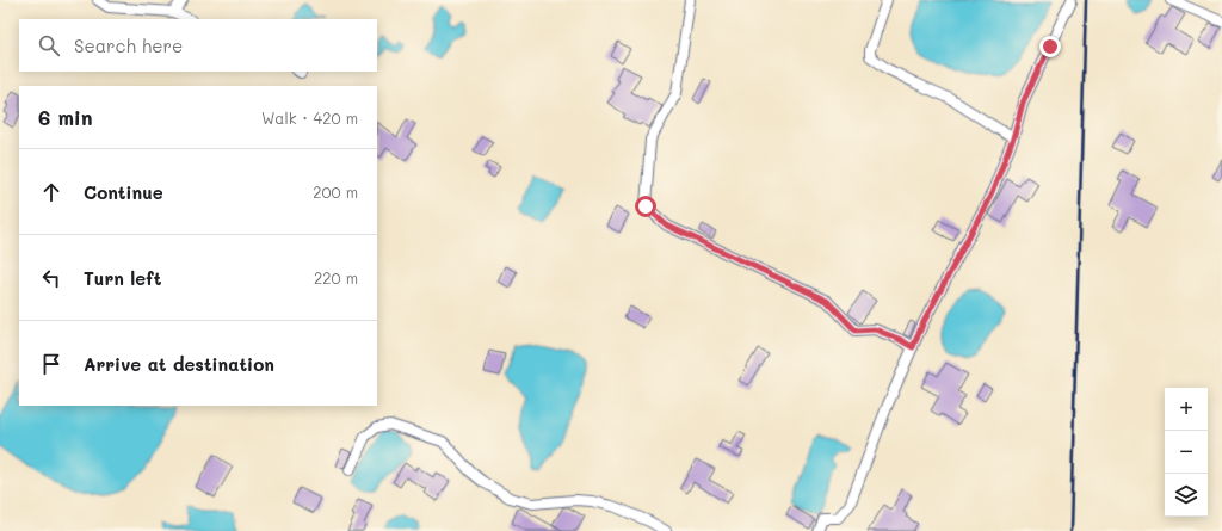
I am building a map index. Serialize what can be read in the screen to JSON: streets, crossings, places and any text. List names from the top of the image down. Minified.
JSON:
{"page":{"search":"Search here","heading":["6 min","Walk · 420 m"],"list":[["Continue","200 m"],["Turn left","220 m"],"Arrive at destination"],"map_buttons":["+","−"]}}
